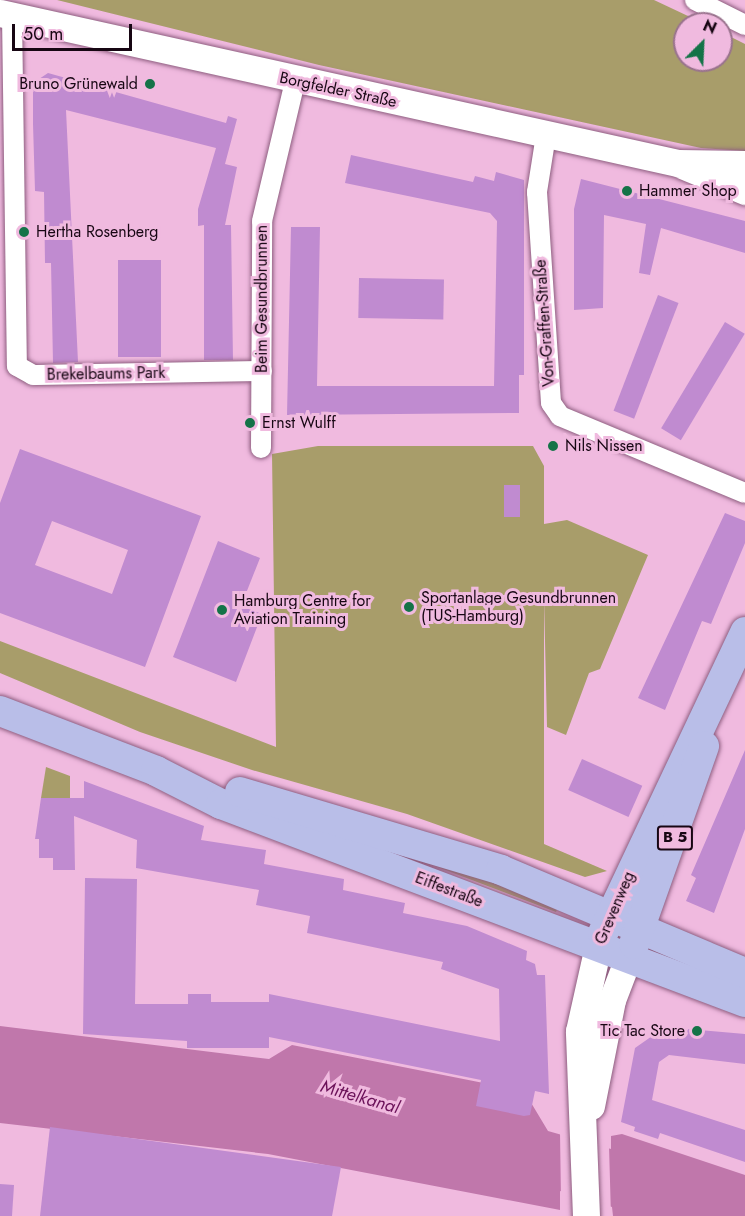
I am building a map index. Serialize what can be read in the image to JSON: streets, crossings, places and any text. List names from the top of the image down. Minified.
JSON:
{"streets":{"main road":["Borgfelder Straße","B 5","Eiffestraße","Grevenweg"],"street":["Beim Gesundbrunnen","Von-Graffen-Straße","Brekelbaums Park"]},"crossings":[["Borgfelder Straße","Beim Gesundbrunnen"],["Borgfelder Straße","Von-Graffen-Straße"],["Borgfelder Straße","Brekelbaums Park"],["Beim Gesundbrunnen","Brekelbaums Park"],["Eiffestraße","Grevenweg"]],"water":["Mittelkanal"],"places":["Bruno Grünewald","Hammer Shop","Hertha Rosenberg","Ernst Wulff","Nils Nissen","Sportanlage Gesundbrunnen (TUS-Hamburg)","Hamburg Centre for Aviation Training","Tic Tac Store"],"scale_bar":"50 m","north":"top right"}
